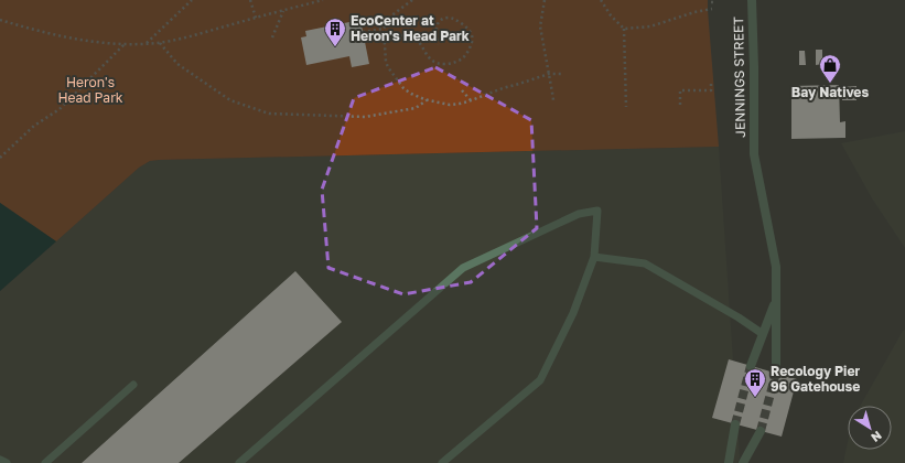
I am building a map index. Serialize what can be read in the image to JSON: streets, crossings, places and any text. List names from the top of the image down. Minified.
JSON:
{"streets":{"street":["JENNINGS STREET"]},"parks":["Heron's Head Park"],"places":{"building":["EcoCenter at Heron's Head Park","Recology Pier 96 Gatehouse"],"shop":["Bay Natives"]},"north":"bottom right"}
